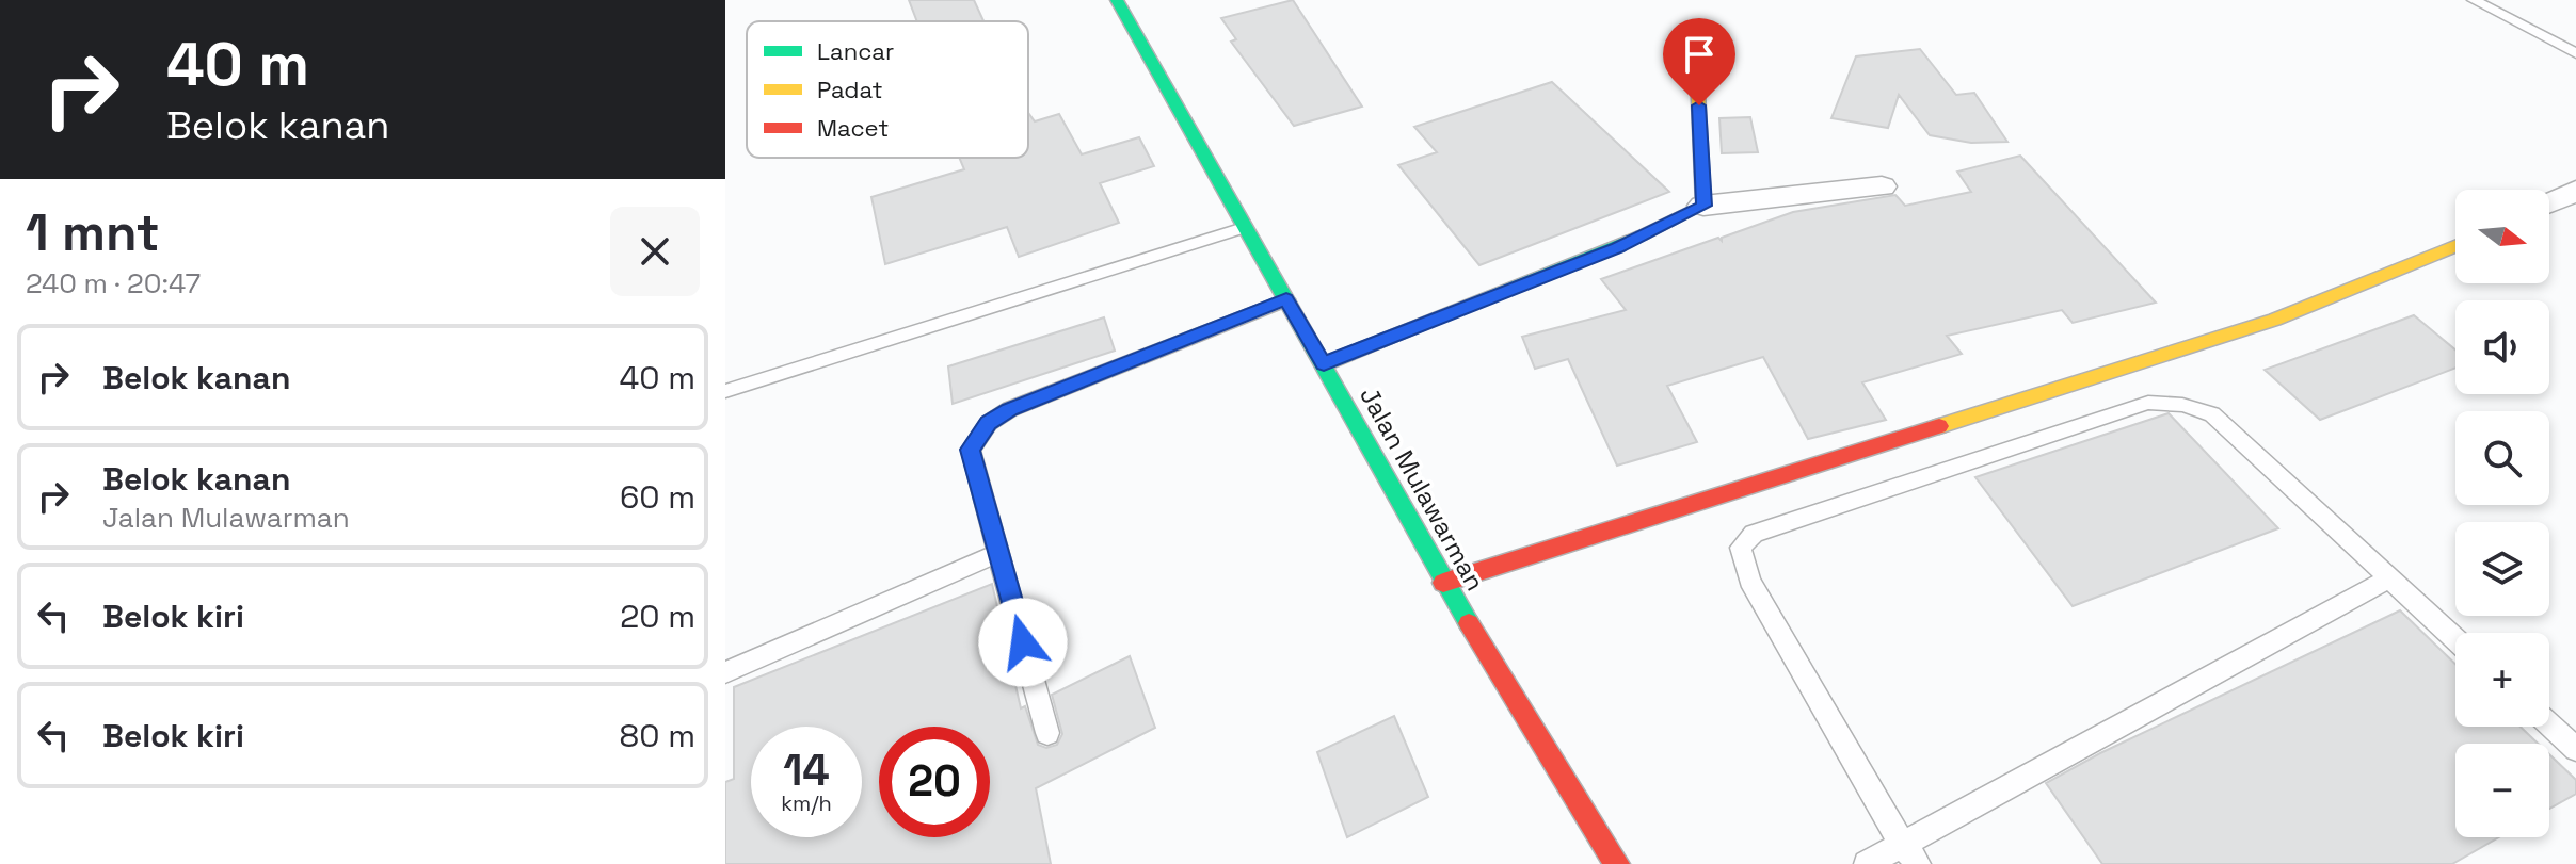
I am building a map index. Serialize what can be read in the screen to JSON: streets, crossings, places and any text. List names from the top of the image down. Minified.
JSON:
{"streets":{"main road":["Jalan Mulawarman"]},"legend":["Lancar","Padat","Macet"],"north":"right","page":{"turn":["40 m","Belok kanan"],"heading":["1 mnt","240 m · 20:47"],"map_buttons":["+","−"],"list":[{"name":"Belok kanan","value":"40 m"},{"name":"Belok kanan","note":"Jalan Mulawarman","value":"60 m"},{"name":"Belok kiri","value":"20 m"},{"name":"Belok kiri","value":"80 m"}],"speed":"14 km/h","limit":"20"}}
